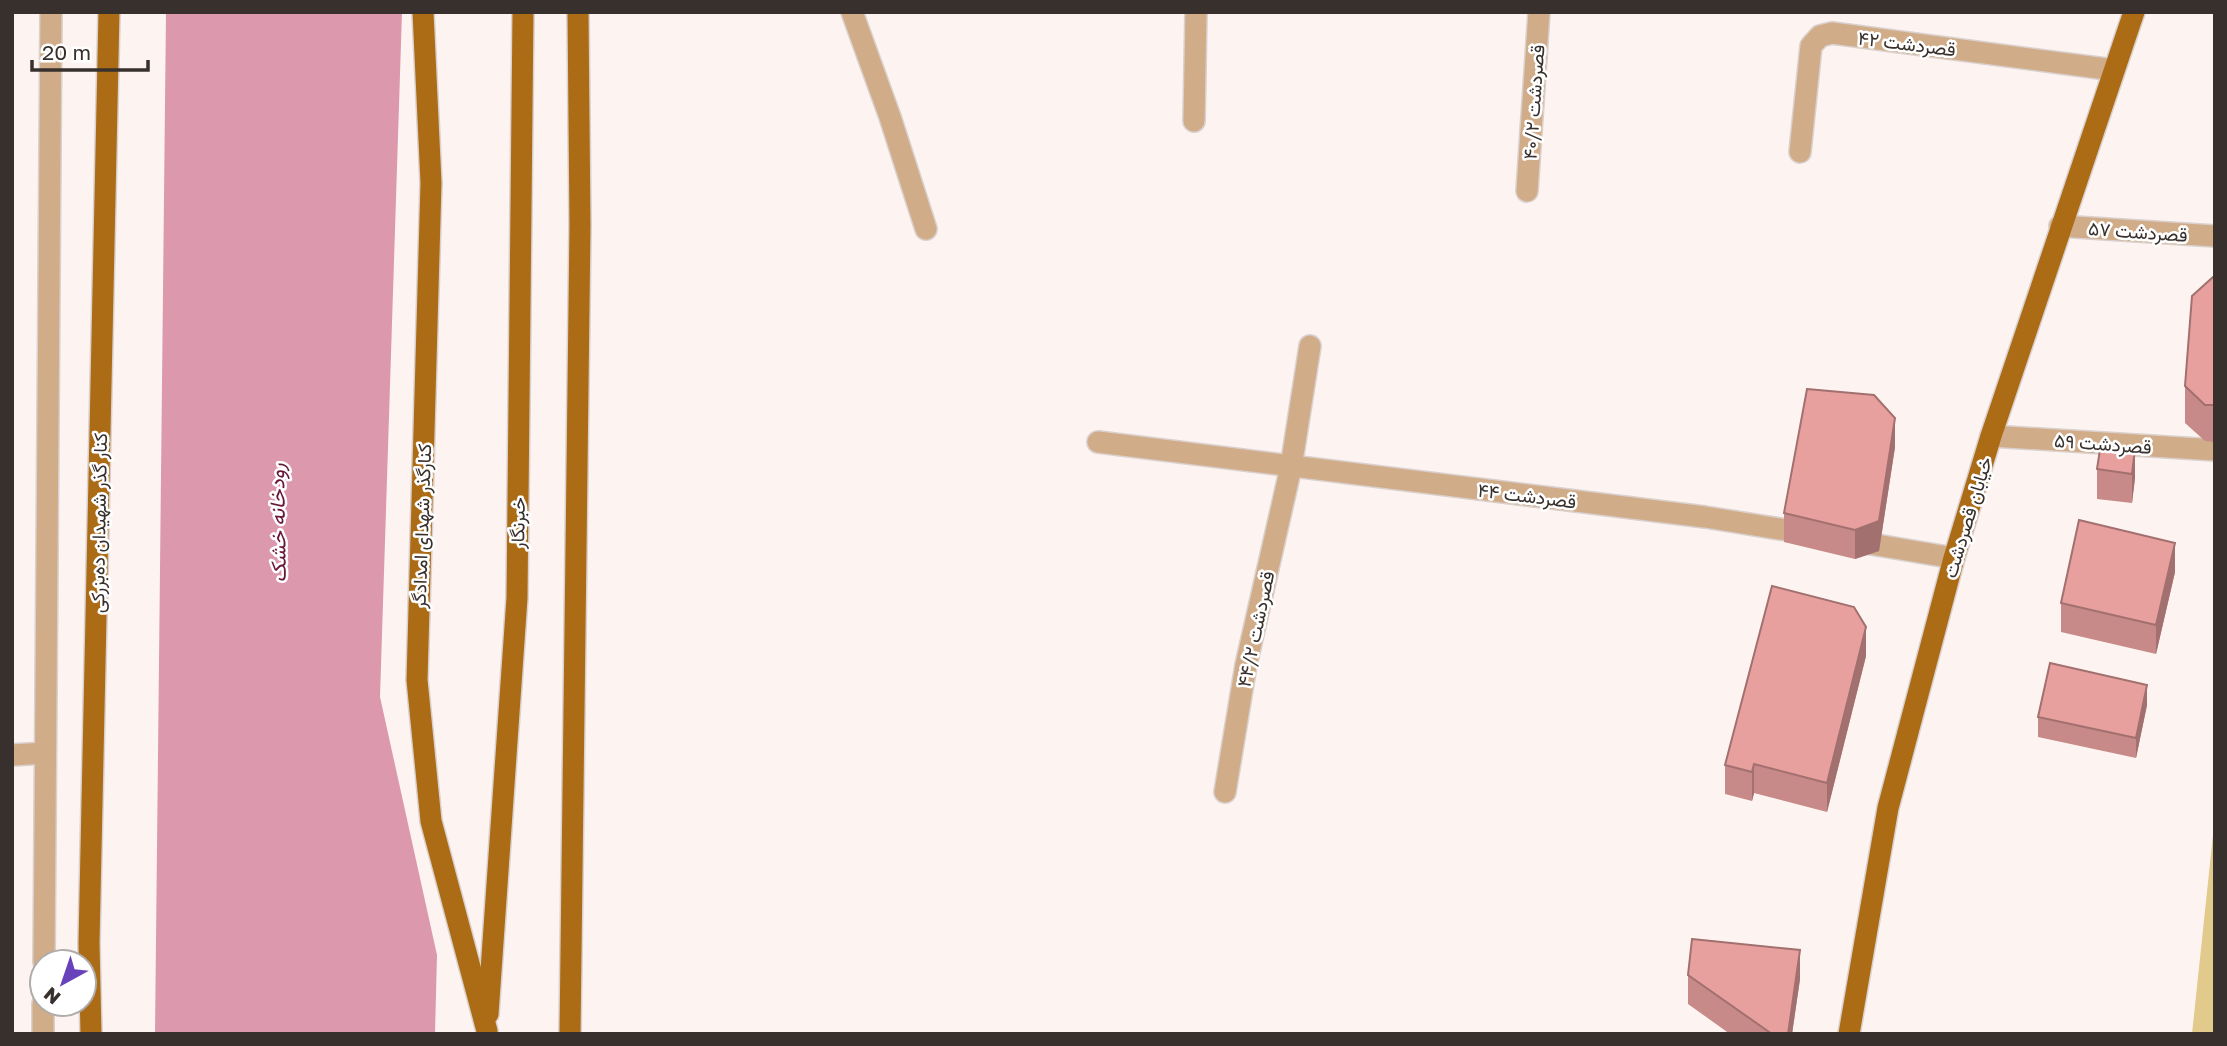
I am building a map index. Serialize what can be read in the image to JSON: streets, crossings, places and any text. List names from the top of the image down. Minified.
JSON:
{"streets":{"main road":["خیابان قصردشت","کنار گذر شهیدان ده‌بزرکی","خبرنگار","کنارگذر شهدای امدادگر"],"street":["۴۲ قصردشت","۴۰/۲ قصردشت","۵۷ قصردشت","۵۹ قصردشت","۴۴ قصردشت","۴۴/۲ قصردشت"]},"crossings":[["۴۲ قصردشت","خیابان قصردشت"],["۵۷ قصردشت","خیابان قصردشت"],["۵۹ قصردشت","خیابان قصردشت"],["۴۴ قصردشت","خیابان قصردشت"],["۴۴ قصردشت","۴۴/۲ قصردشت"],["خبرنگار","کنارگذر شهدای امدادگر"]],"water":["رودخانه خشک"],"scale_bar":"20 m","north":"bottom left"}
